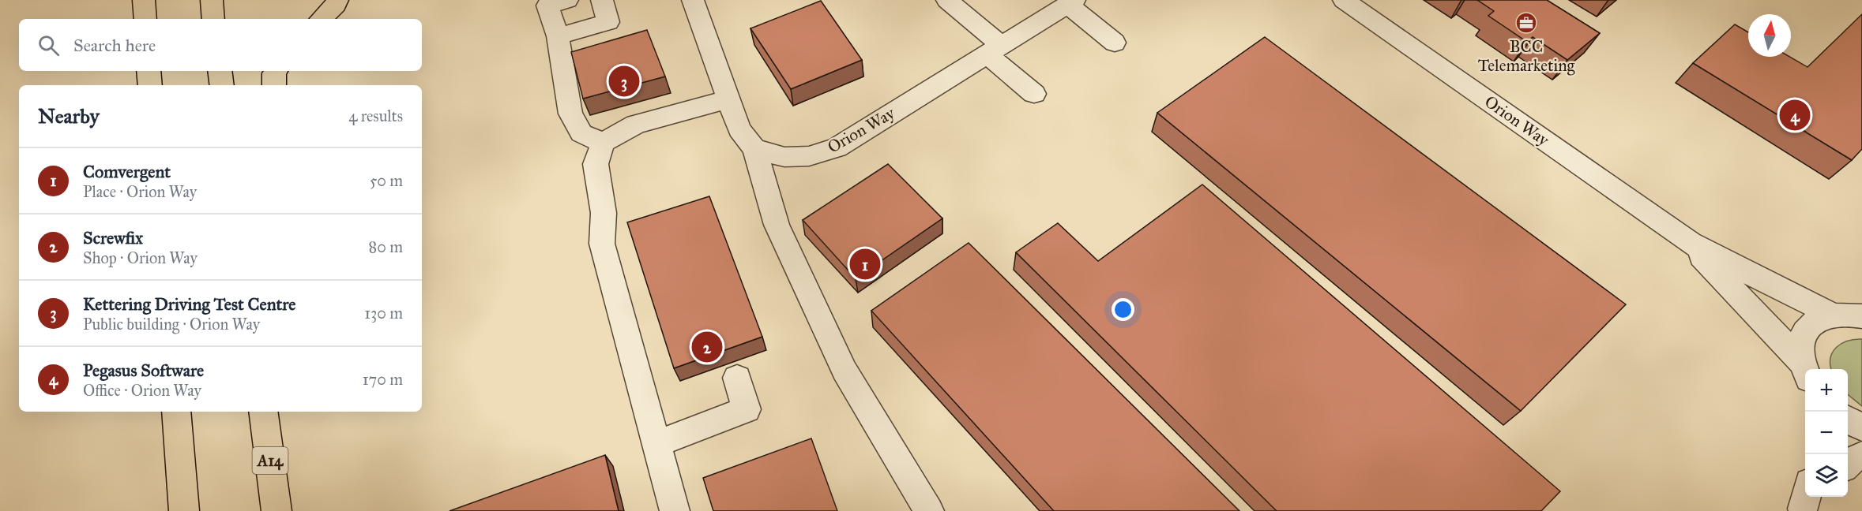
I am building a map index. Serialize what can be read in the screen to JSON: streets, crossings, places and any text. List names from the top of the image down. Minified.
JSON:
{"streets":{"highway":["A14"],"street":["Orion Way"]},"places":{"office":["BCC Telemarketing"]},"north":"top","page":{"search":"Search here","pins":["3","4","1","2"],"heading":["Nearby","4 results"],"list":[{"mark":"1","name":"Comvergent","note":"Place · Orion Way","value":"50 m"},{"mark":"2","name":"Screwfix","note":"Shop · Orion Way","value":"80 m"},{"mark":"3","name":"Kettering Driving Test Centre","note":"Public building · Orion Way","value":"130 m"},{"mark":"4","name":"Pegasus Software","note":"Office · Orion Way","value":"170 m"}],"map_buttons":["+","−"]}}
